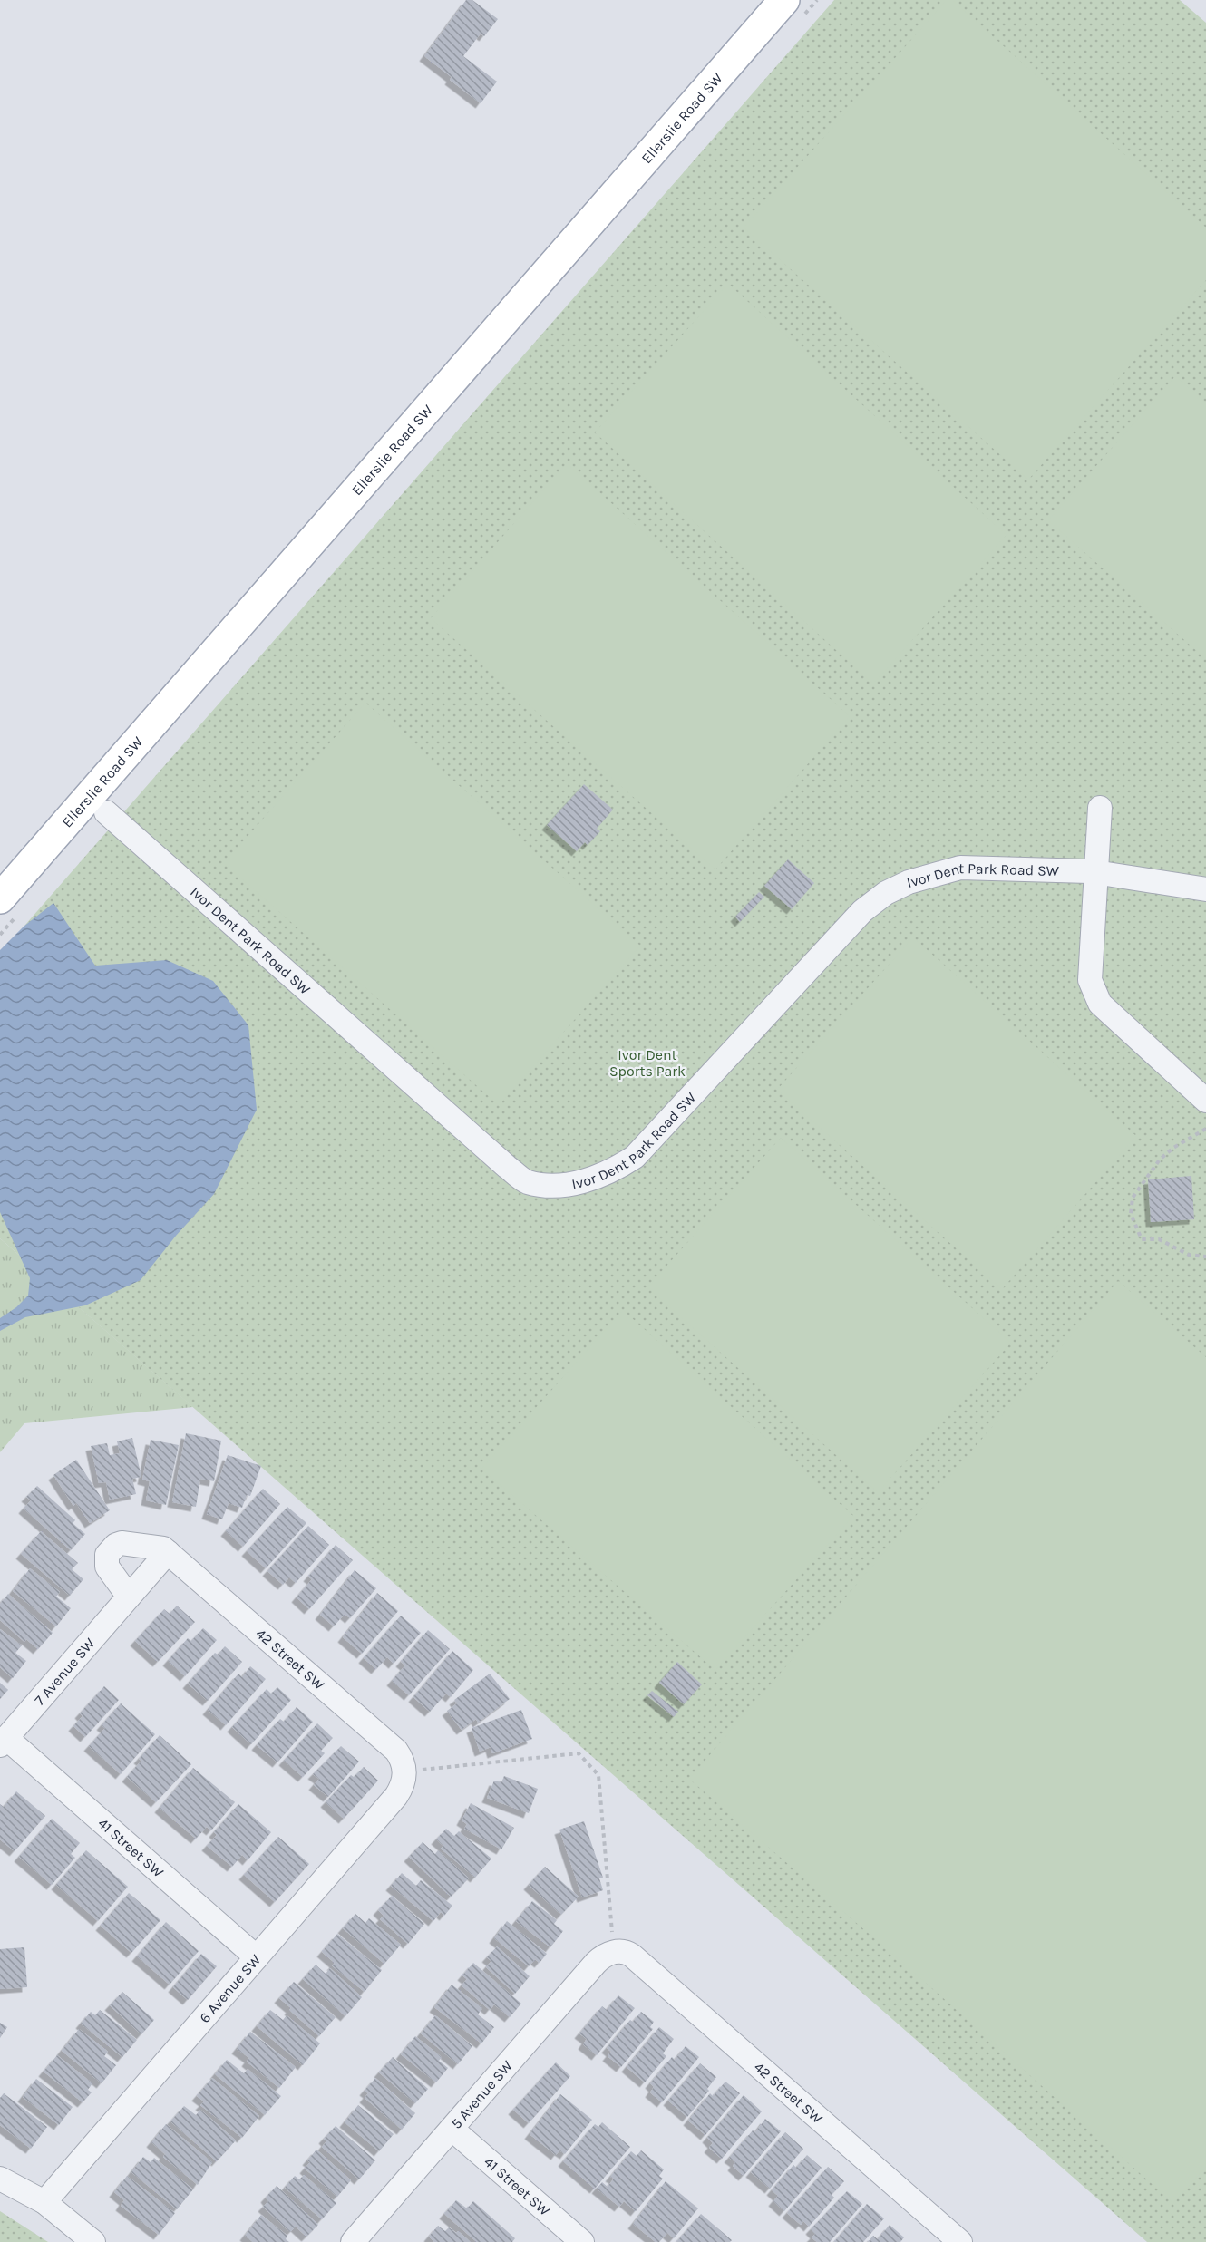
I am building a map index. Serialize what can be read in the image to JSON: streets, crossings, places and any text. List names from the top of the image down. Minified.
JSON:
{"streets":{"main road":["Ellerslie Road SW"],"street":["Ivor Dent Park Road SW","42 Street SW","7 Avenue SW","41 Street SW","6 Avenue SW","5 Avenue SW"]},"crossings":[["42 Street SW","7 Avenue SW"],["42 Street SW","6 Avenue SW"],["42 Street SW","5 Avenue SW"],["7 Avenue SW","41 Street SW"],["41 Street SW","6 Avenue SW"],["41 Street SW","5 Avenue SW"]],"parks":["Ivor Dent Sports Park"]}
